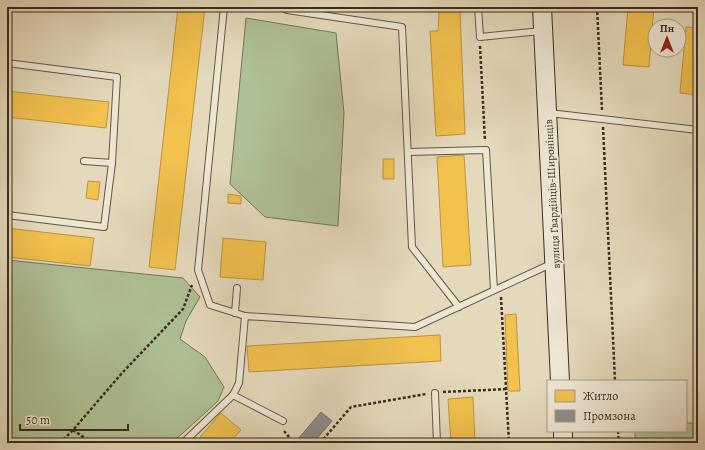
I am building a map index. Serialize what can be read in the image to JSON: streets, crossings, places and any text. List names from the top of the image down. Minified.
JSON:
{"streets":{"main road":["вулиця Гвардійців-Широнінців"]},"legend":["Житло","Промзона"],"scale_bar":"50 m","north":"top"}
